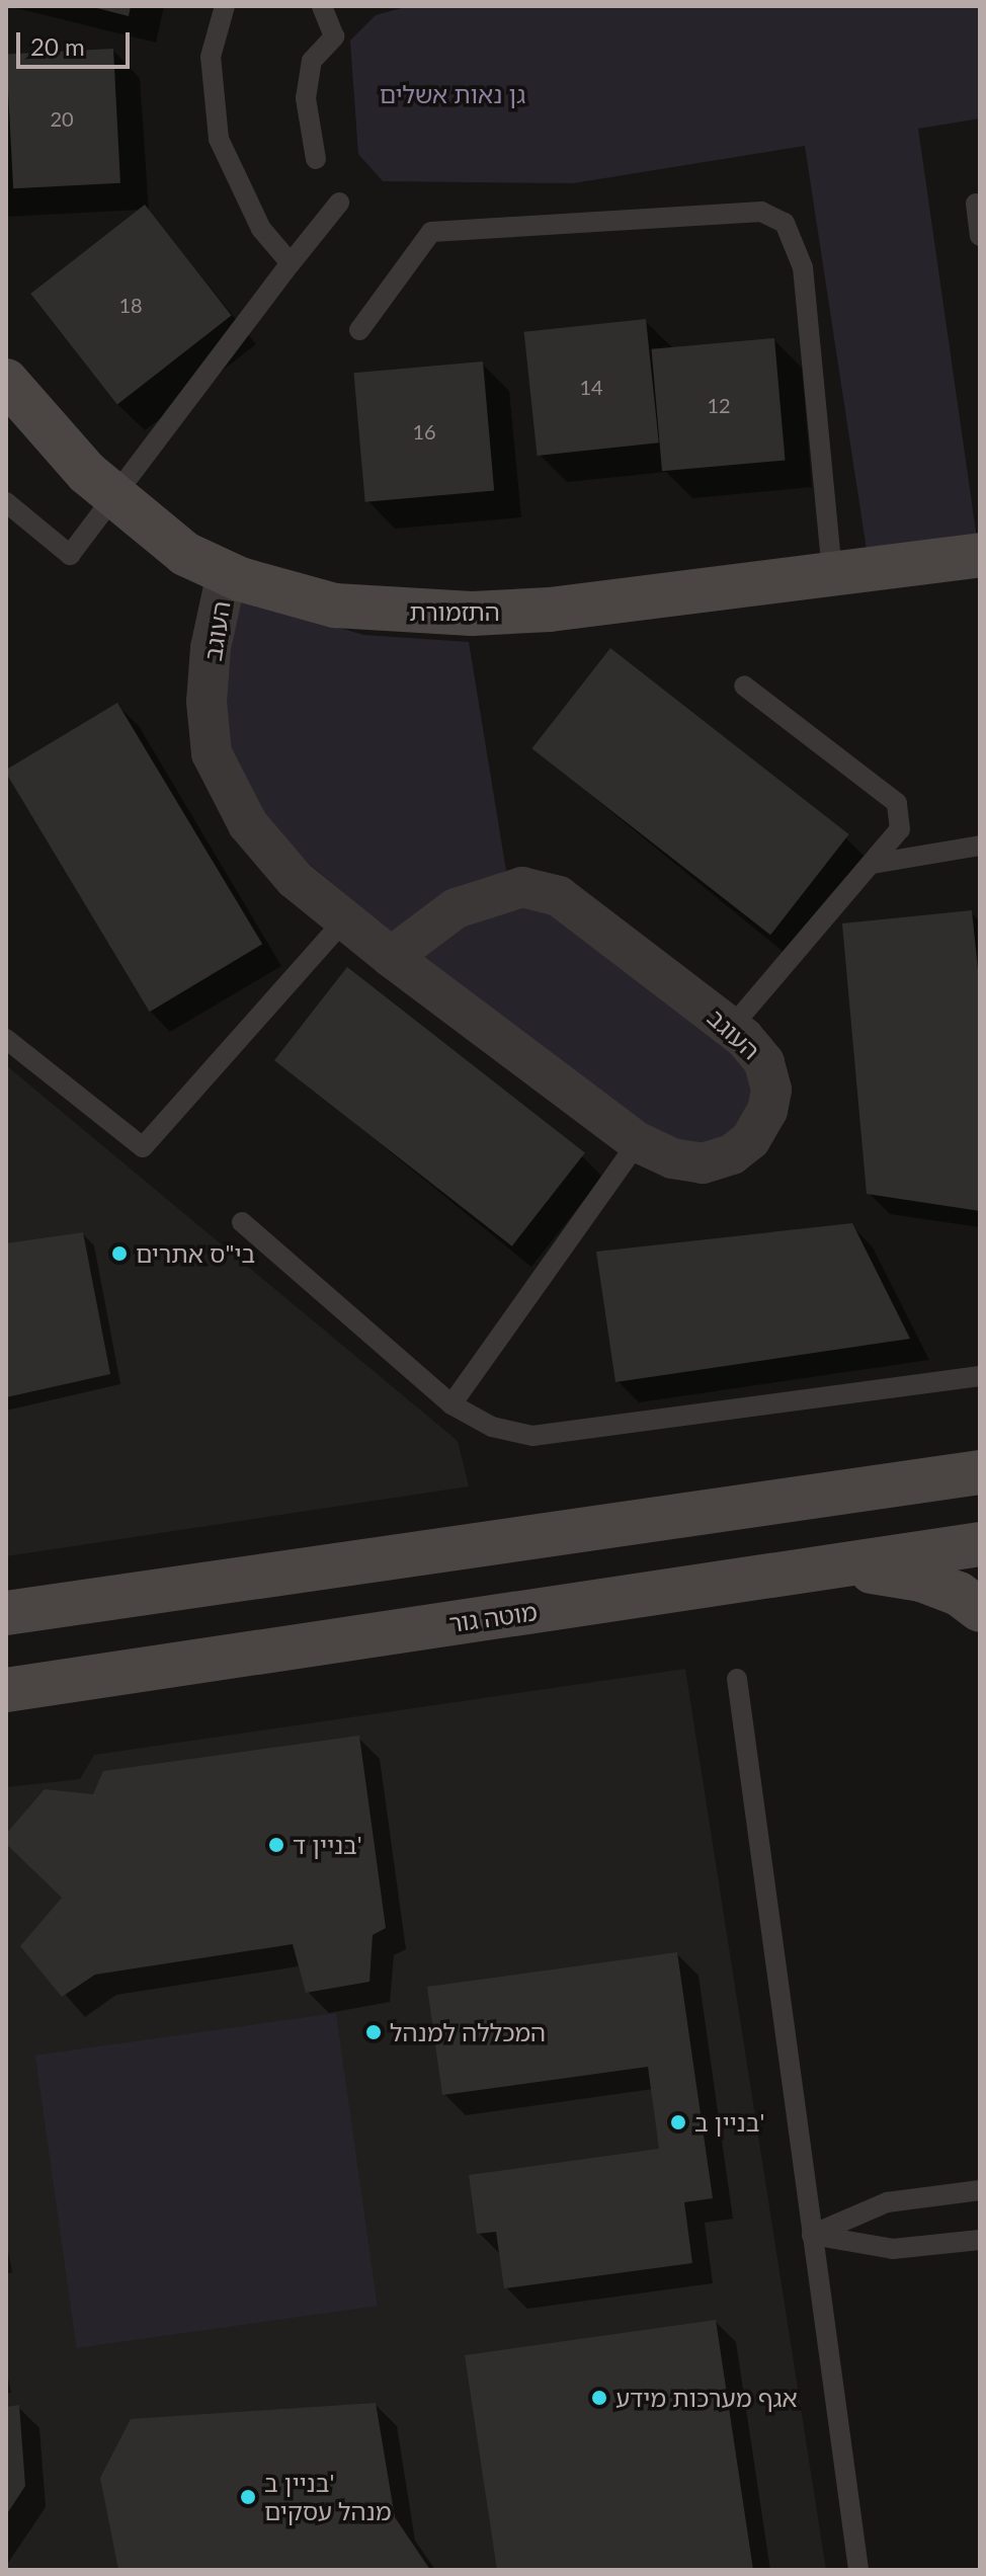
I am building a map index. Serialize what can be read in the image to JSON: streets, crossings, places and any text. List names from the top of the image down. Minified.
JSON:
{"streets":{"main road":["התזמורת","מוטה גור"],"street":["העוגב"]},"crossings":[["התזמורת","העוגב"]],"parks":["גן נאות אשלים"],"places":["בי\"ס אתרים","בניין ד'","המכללה למנהל","בניין ב'","אגף מערכות מידע","בניין ב' מנהל עסקים"],"house_numbers":["20","18","14","12","16"],"scale_bar":"20 m"}
